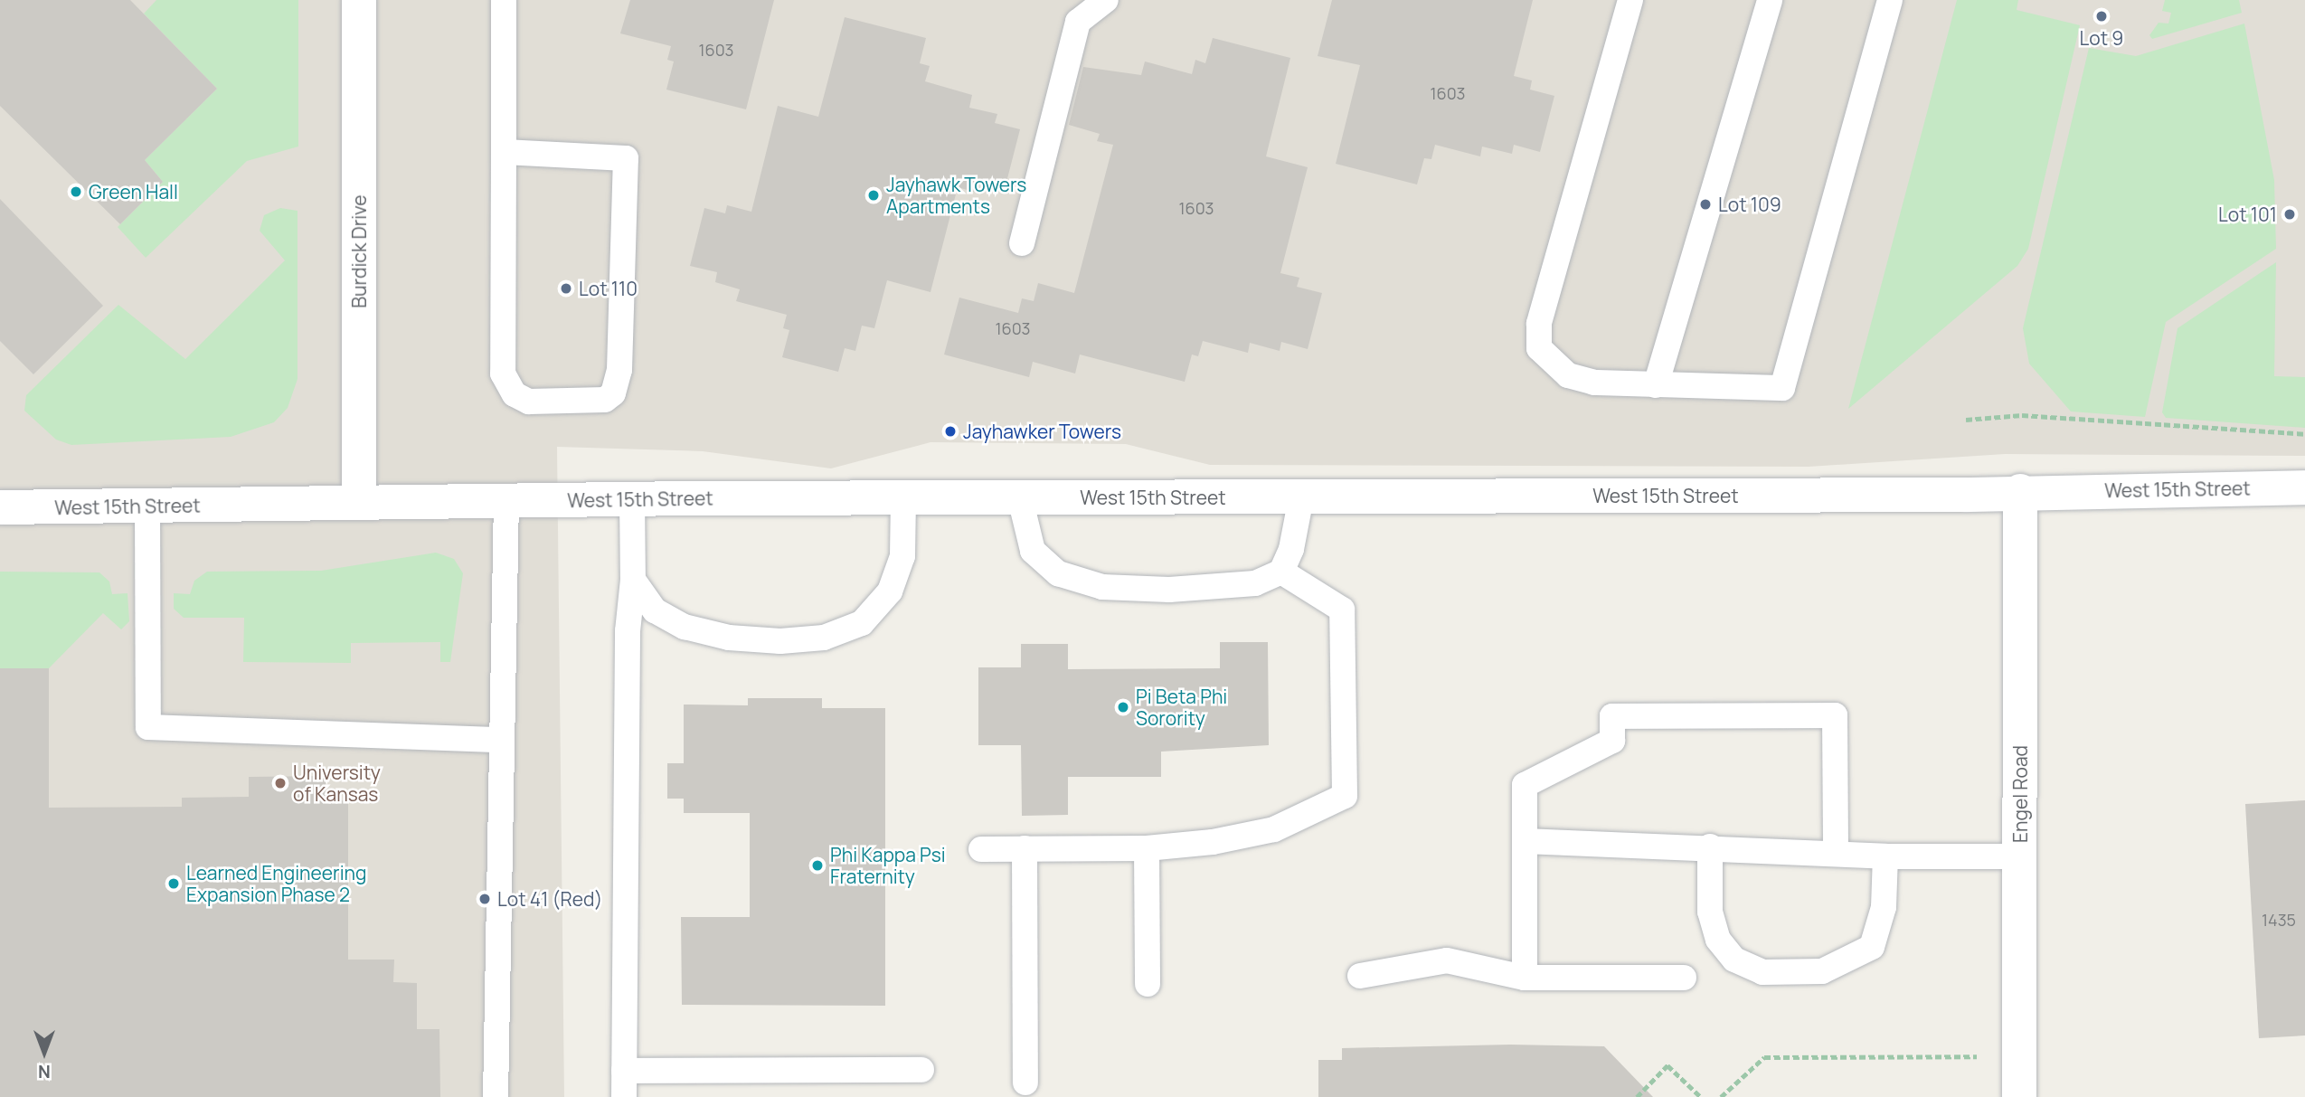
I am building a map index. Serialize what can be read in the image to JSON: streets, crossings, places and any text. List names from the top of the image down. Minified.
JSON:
{"streets":{"street":["Burdick Drive","West 15th Street","Engel Road"]},"crossings":[["Burdick Drive","West 15th Street"],["West 15th Street","Engel Road"]],"places":["Lot 9","Green Hall","Jayhawk Towers Apartments","Lot 109","Lot 101","Lot 110","Jayhawker Towers","Pi Beta Phi Sorority","University of Kansas","Phi Kappa Psi Fraternity","Learned Engineering Expansion Phase 2","Lot 41 (Red)"],"house_numbers":["1603","1603","1603","1603","1435"],"north":"bottom"}
